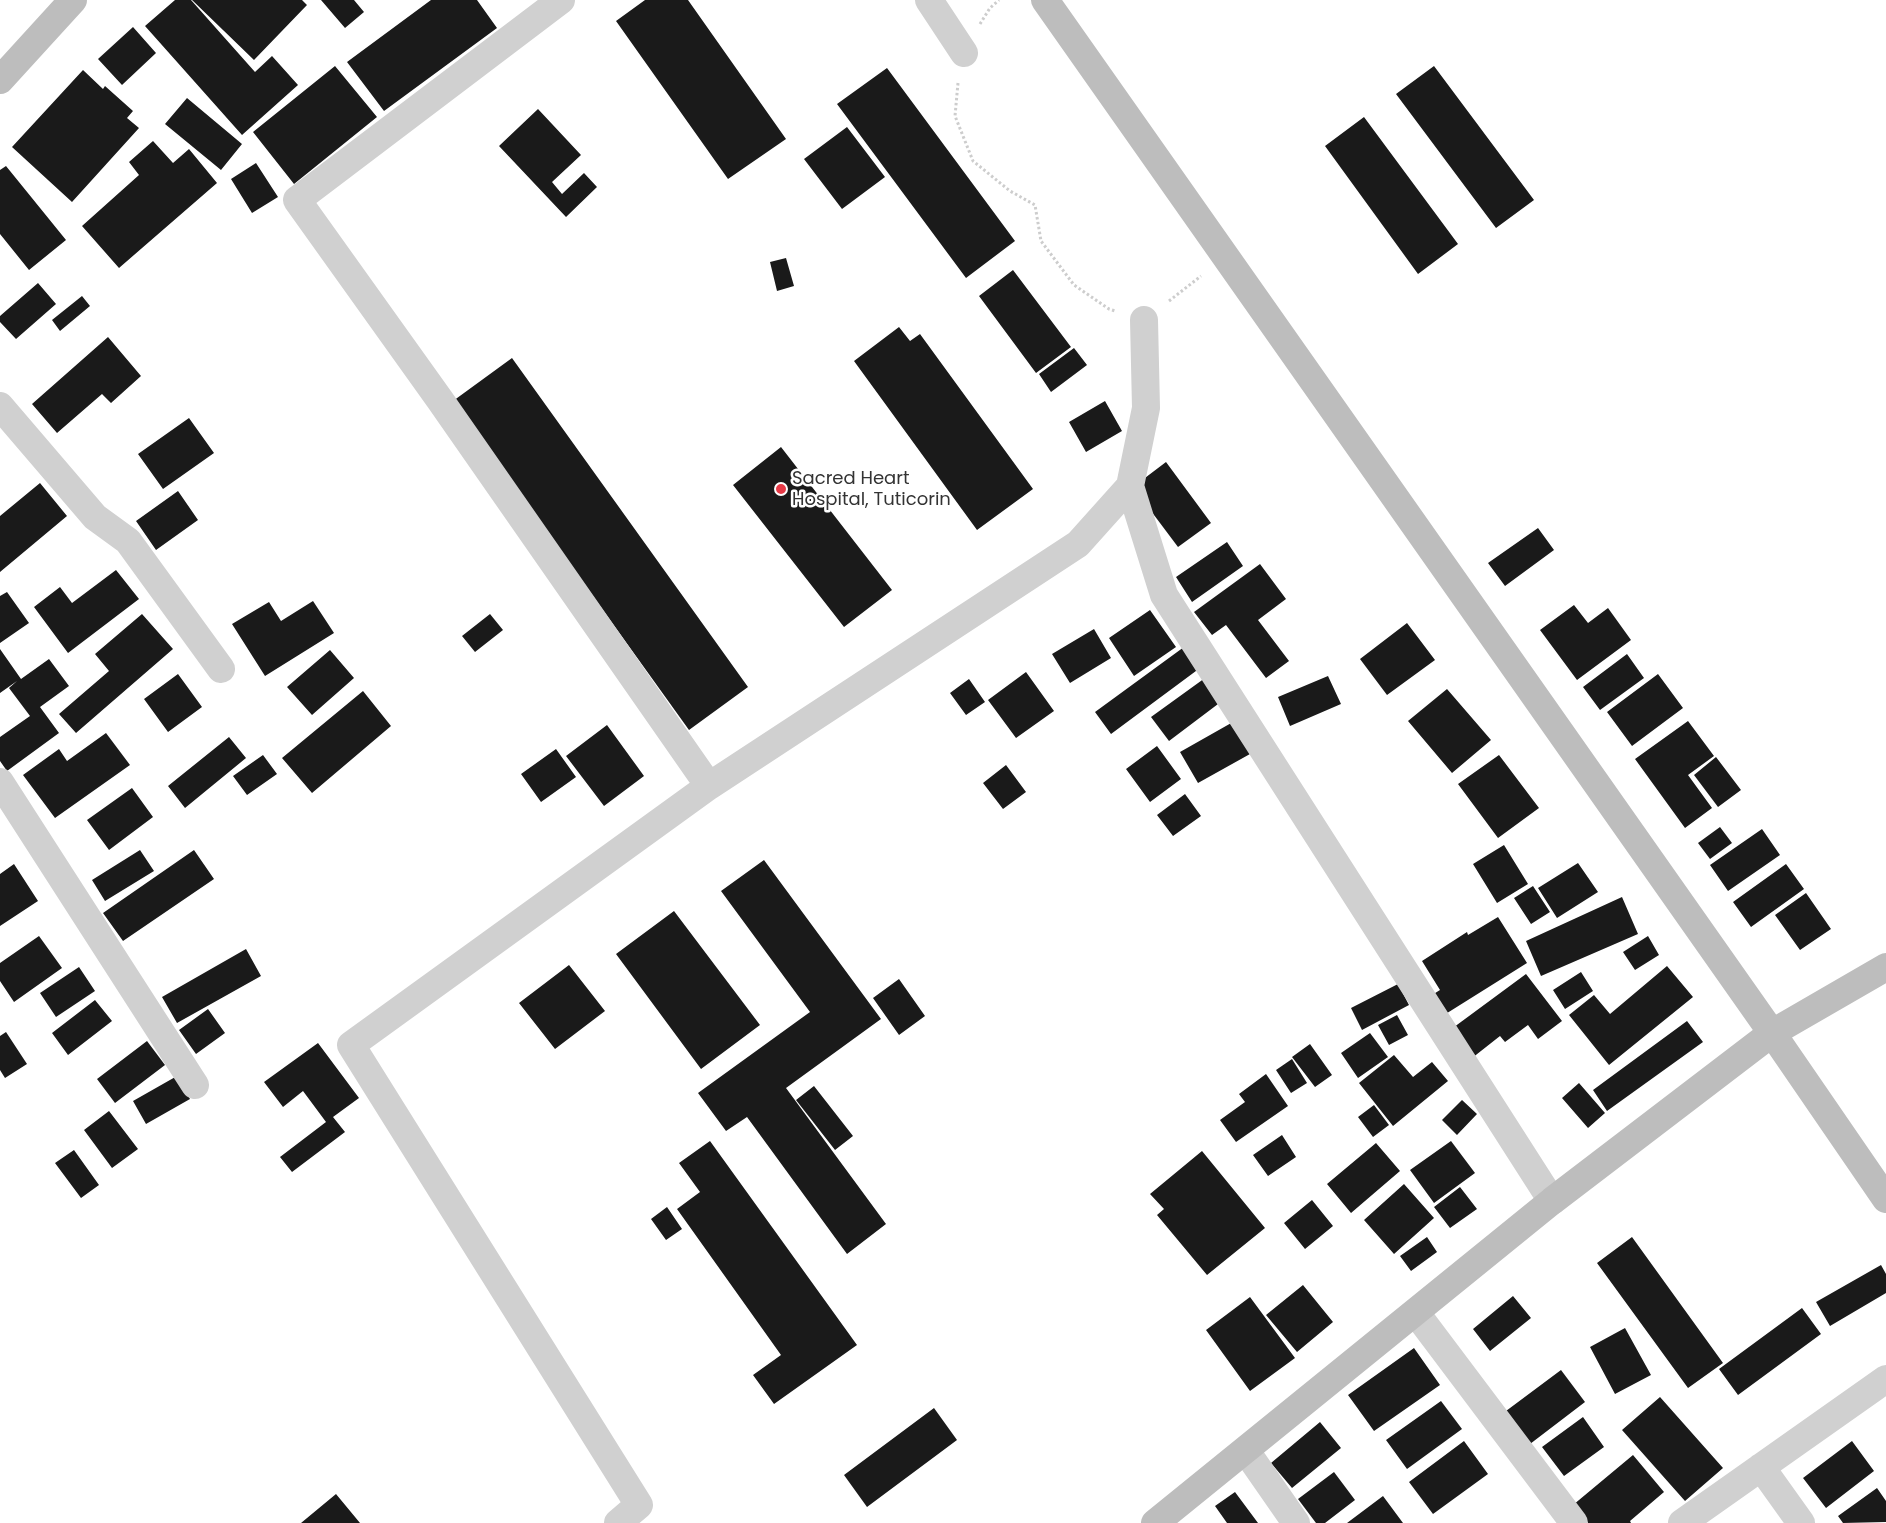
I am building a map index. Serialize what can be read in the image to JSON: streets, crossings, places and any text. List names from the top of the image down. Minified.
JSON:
{"places":["Sacred Heart Hospital, Tuticorin"]}
